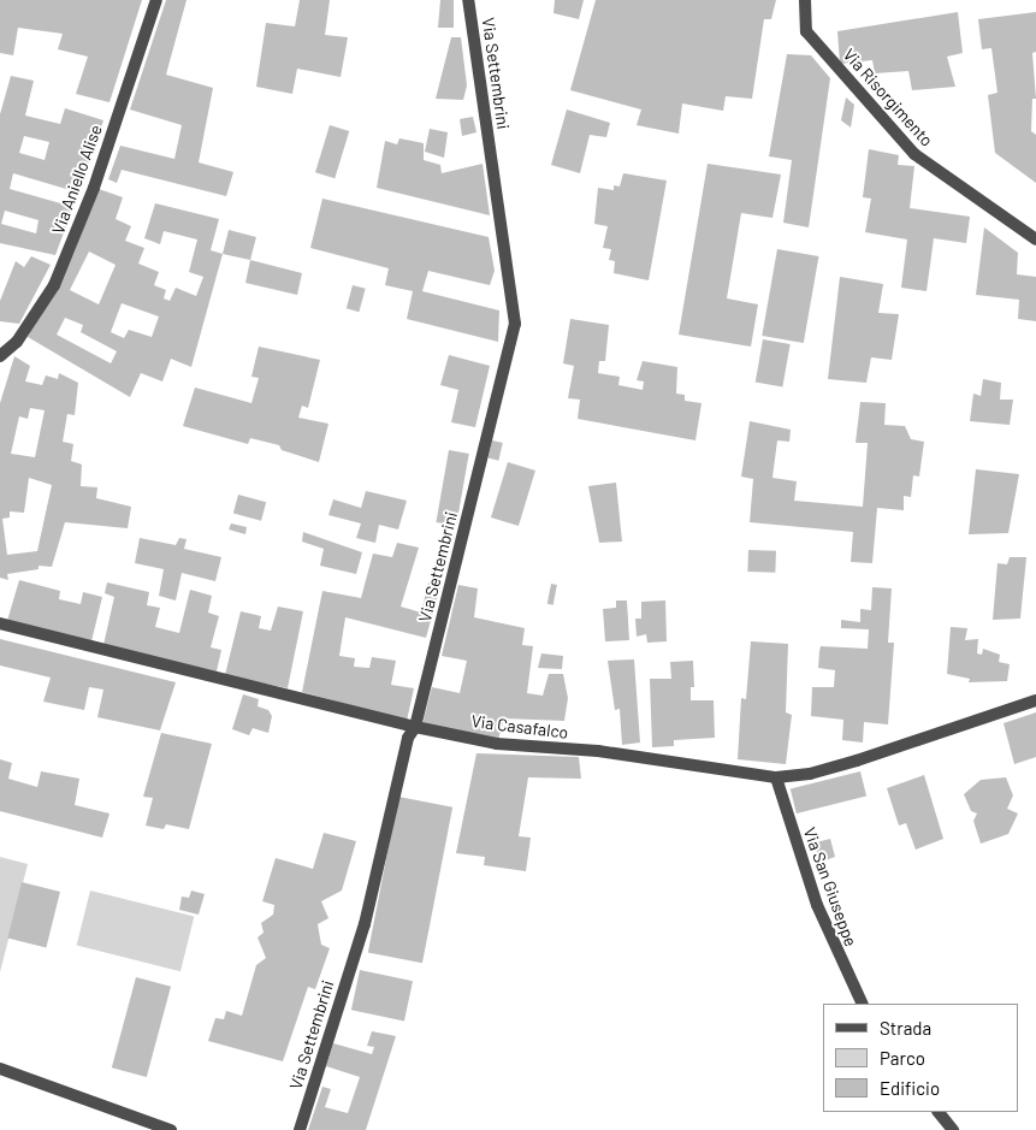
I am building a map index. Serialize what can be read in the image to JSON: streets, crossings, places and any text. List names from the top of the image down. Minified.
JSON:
{"streets":{"street":["Via Settembrini","Via Risorgimento","Via Aniello Alise","Via Casafalco","Via San Giuseppe"]},"crossings":[["Via Settembrini","Via Casafalco"],["Via Casafalco","Via San Giuseppe"]],"legend":["Strada","Parco","Edificio"]}
